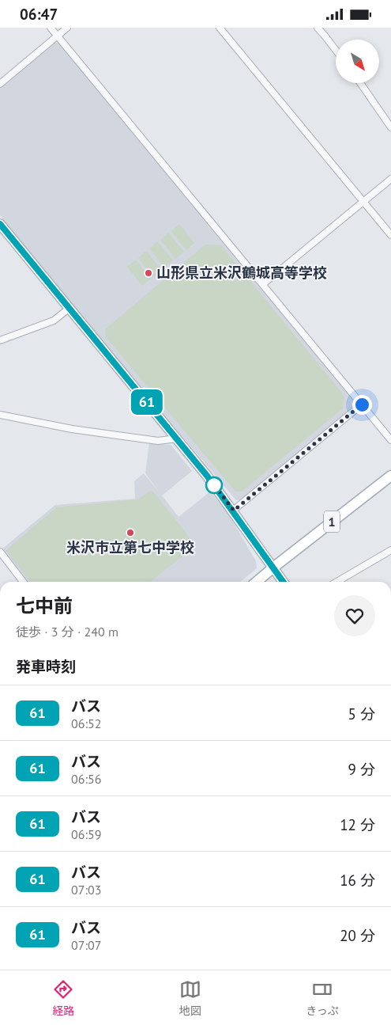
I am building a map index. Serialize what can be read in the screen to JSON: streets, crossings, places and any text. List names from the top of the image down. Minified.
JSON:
{"streets":{"main road":["1"]},"places":["山形県立米沢鶴城高等学校","米沢市立第七中学校"],"lines":["bus line 61"],"north":"bottom right","page":{"status":"06:47","on_map":"61","heading":[["七中前","徒歩 · 3 分 · 240 m"],"発車時刻"],"list":[{"mark":"61","name":"バス","note":"06:52","value":"5 分"},{"mark":"61","name":"バス","note":"06:56","value":"9 分"},{"mark":"61","name":"バス","note":"06:59","value":"12 分"},{"mark":"61","name":"バス","note":"07:03","value":"16 分"},{"mark":"61","name":"バス","note":"07:07","value":"20 分"}],"tabs":["経路","地図","きっぷ"]}}
